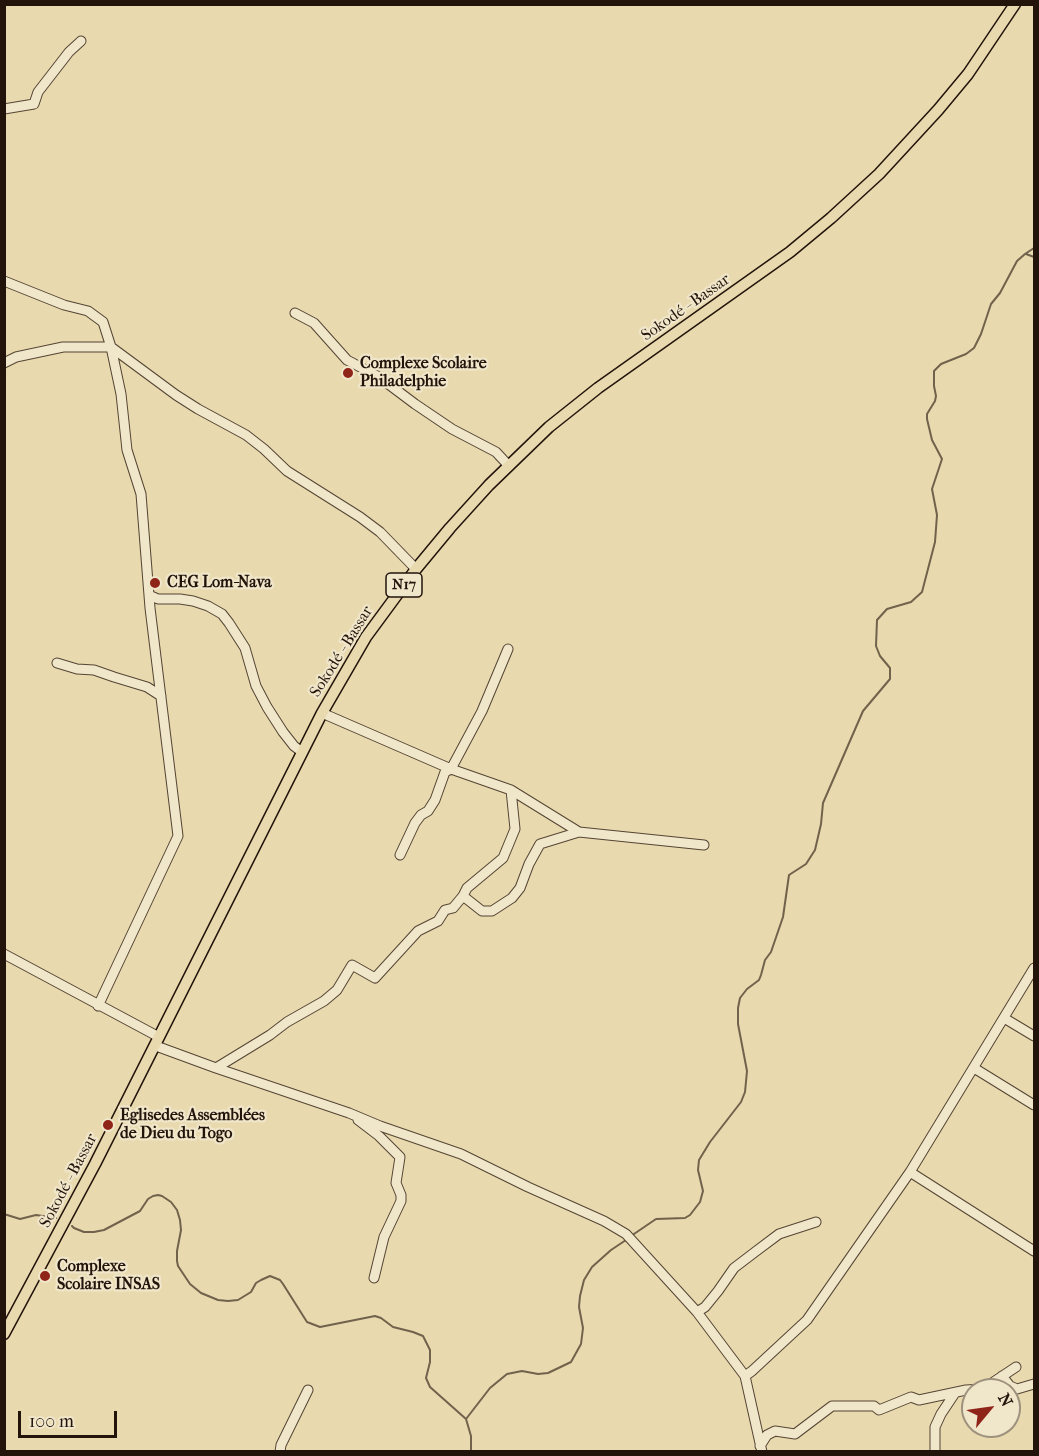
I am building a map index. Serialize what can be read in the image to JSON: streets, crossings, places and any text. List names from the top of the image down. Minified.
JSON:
{"streets":{"main road":["Sokodé - Bassar","N17"]},"places":["Complexe Scolaire Philadelphie","CEG Lom-Nava","Eglisedes Assemblées de Dieu du Togo","Complexe Scolaire INSAS"],"scale_bar":"100 m","north":"top right"}
